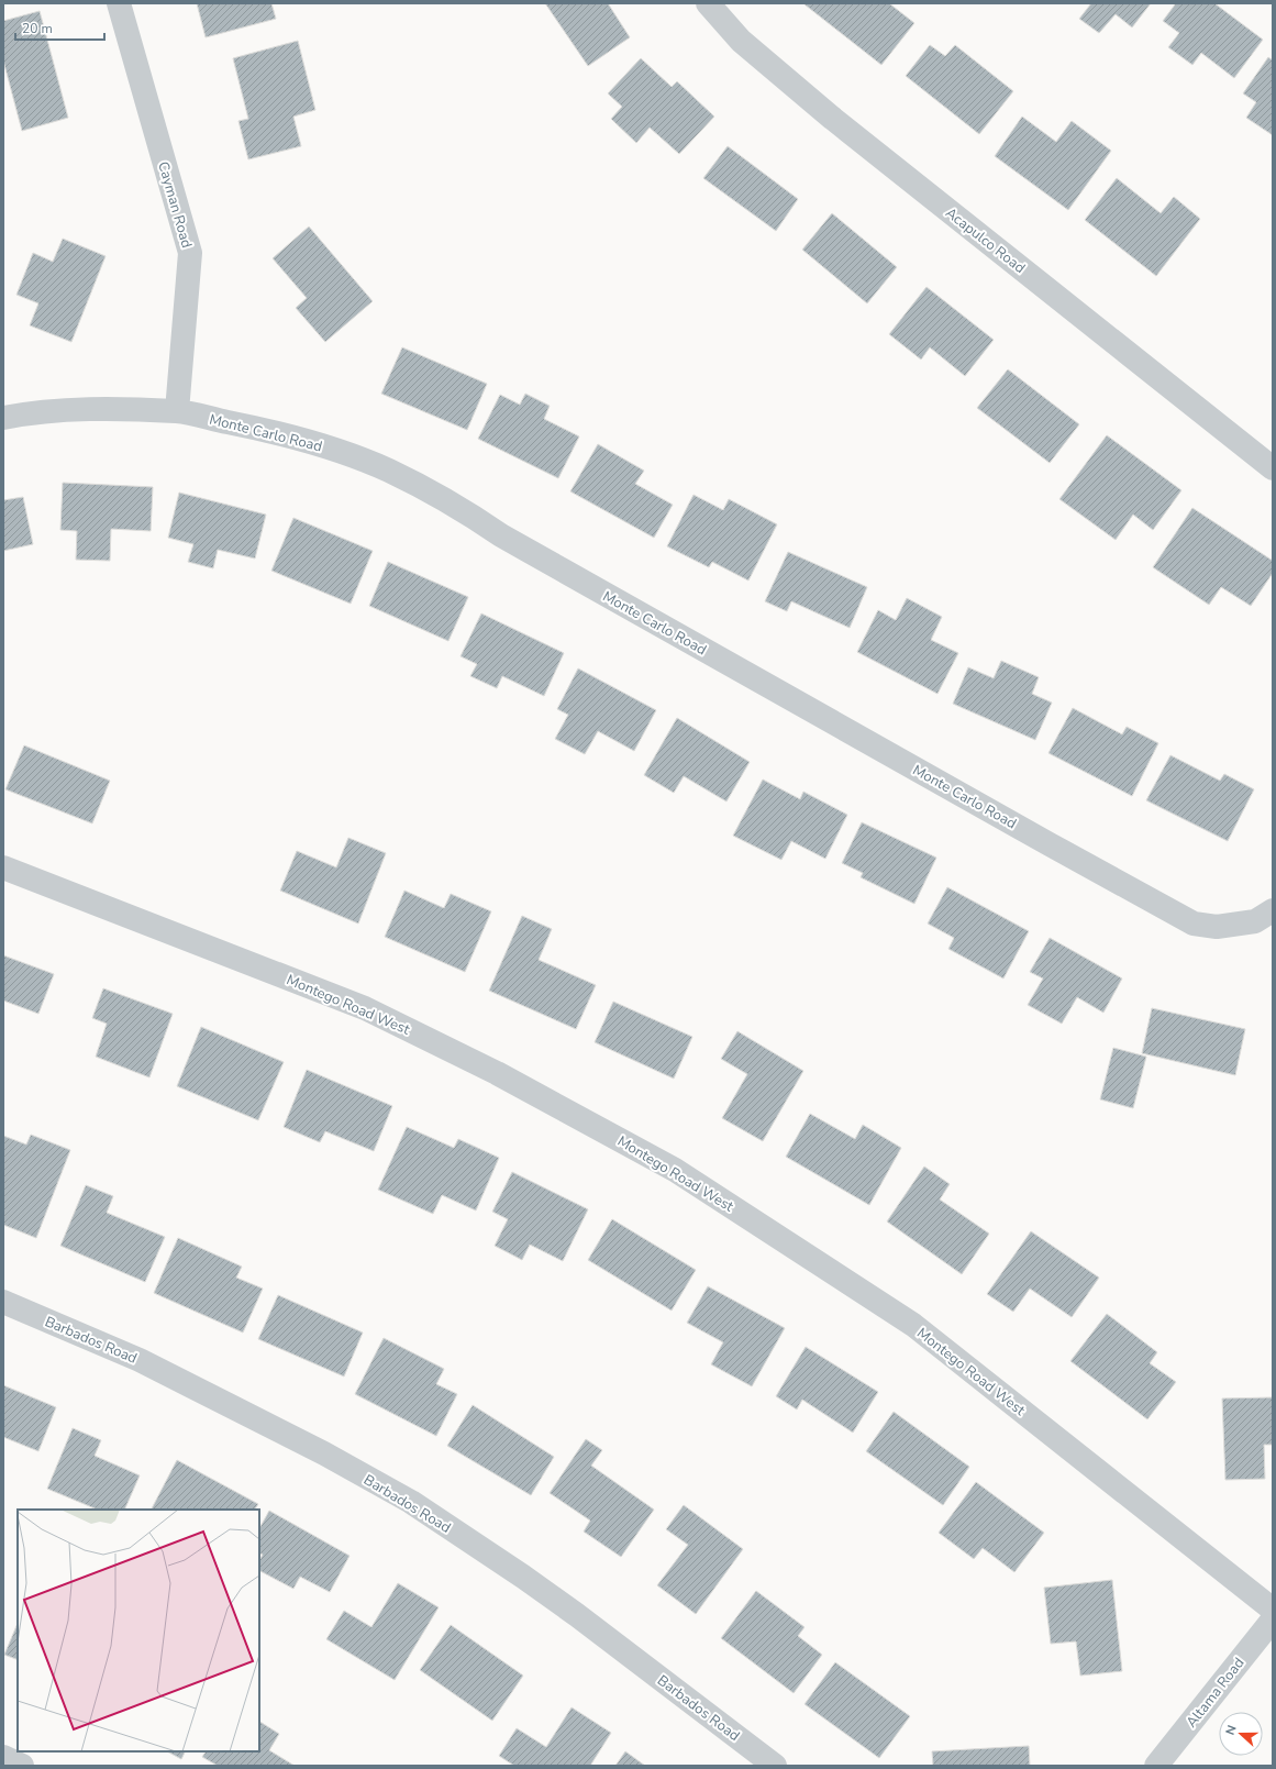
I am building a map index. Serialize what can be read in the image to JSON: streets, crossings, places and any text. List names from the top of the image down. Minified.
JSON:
{"streets":{"street":["Cayman Road","Acapulco Road","Monte Carlo Road","Montego Road West","Barbados Road","Altama Road"]},"crossings":[["Cayman Road","Monte Carlo Road"]],"scale_bar":"20 m","north":"left"}
